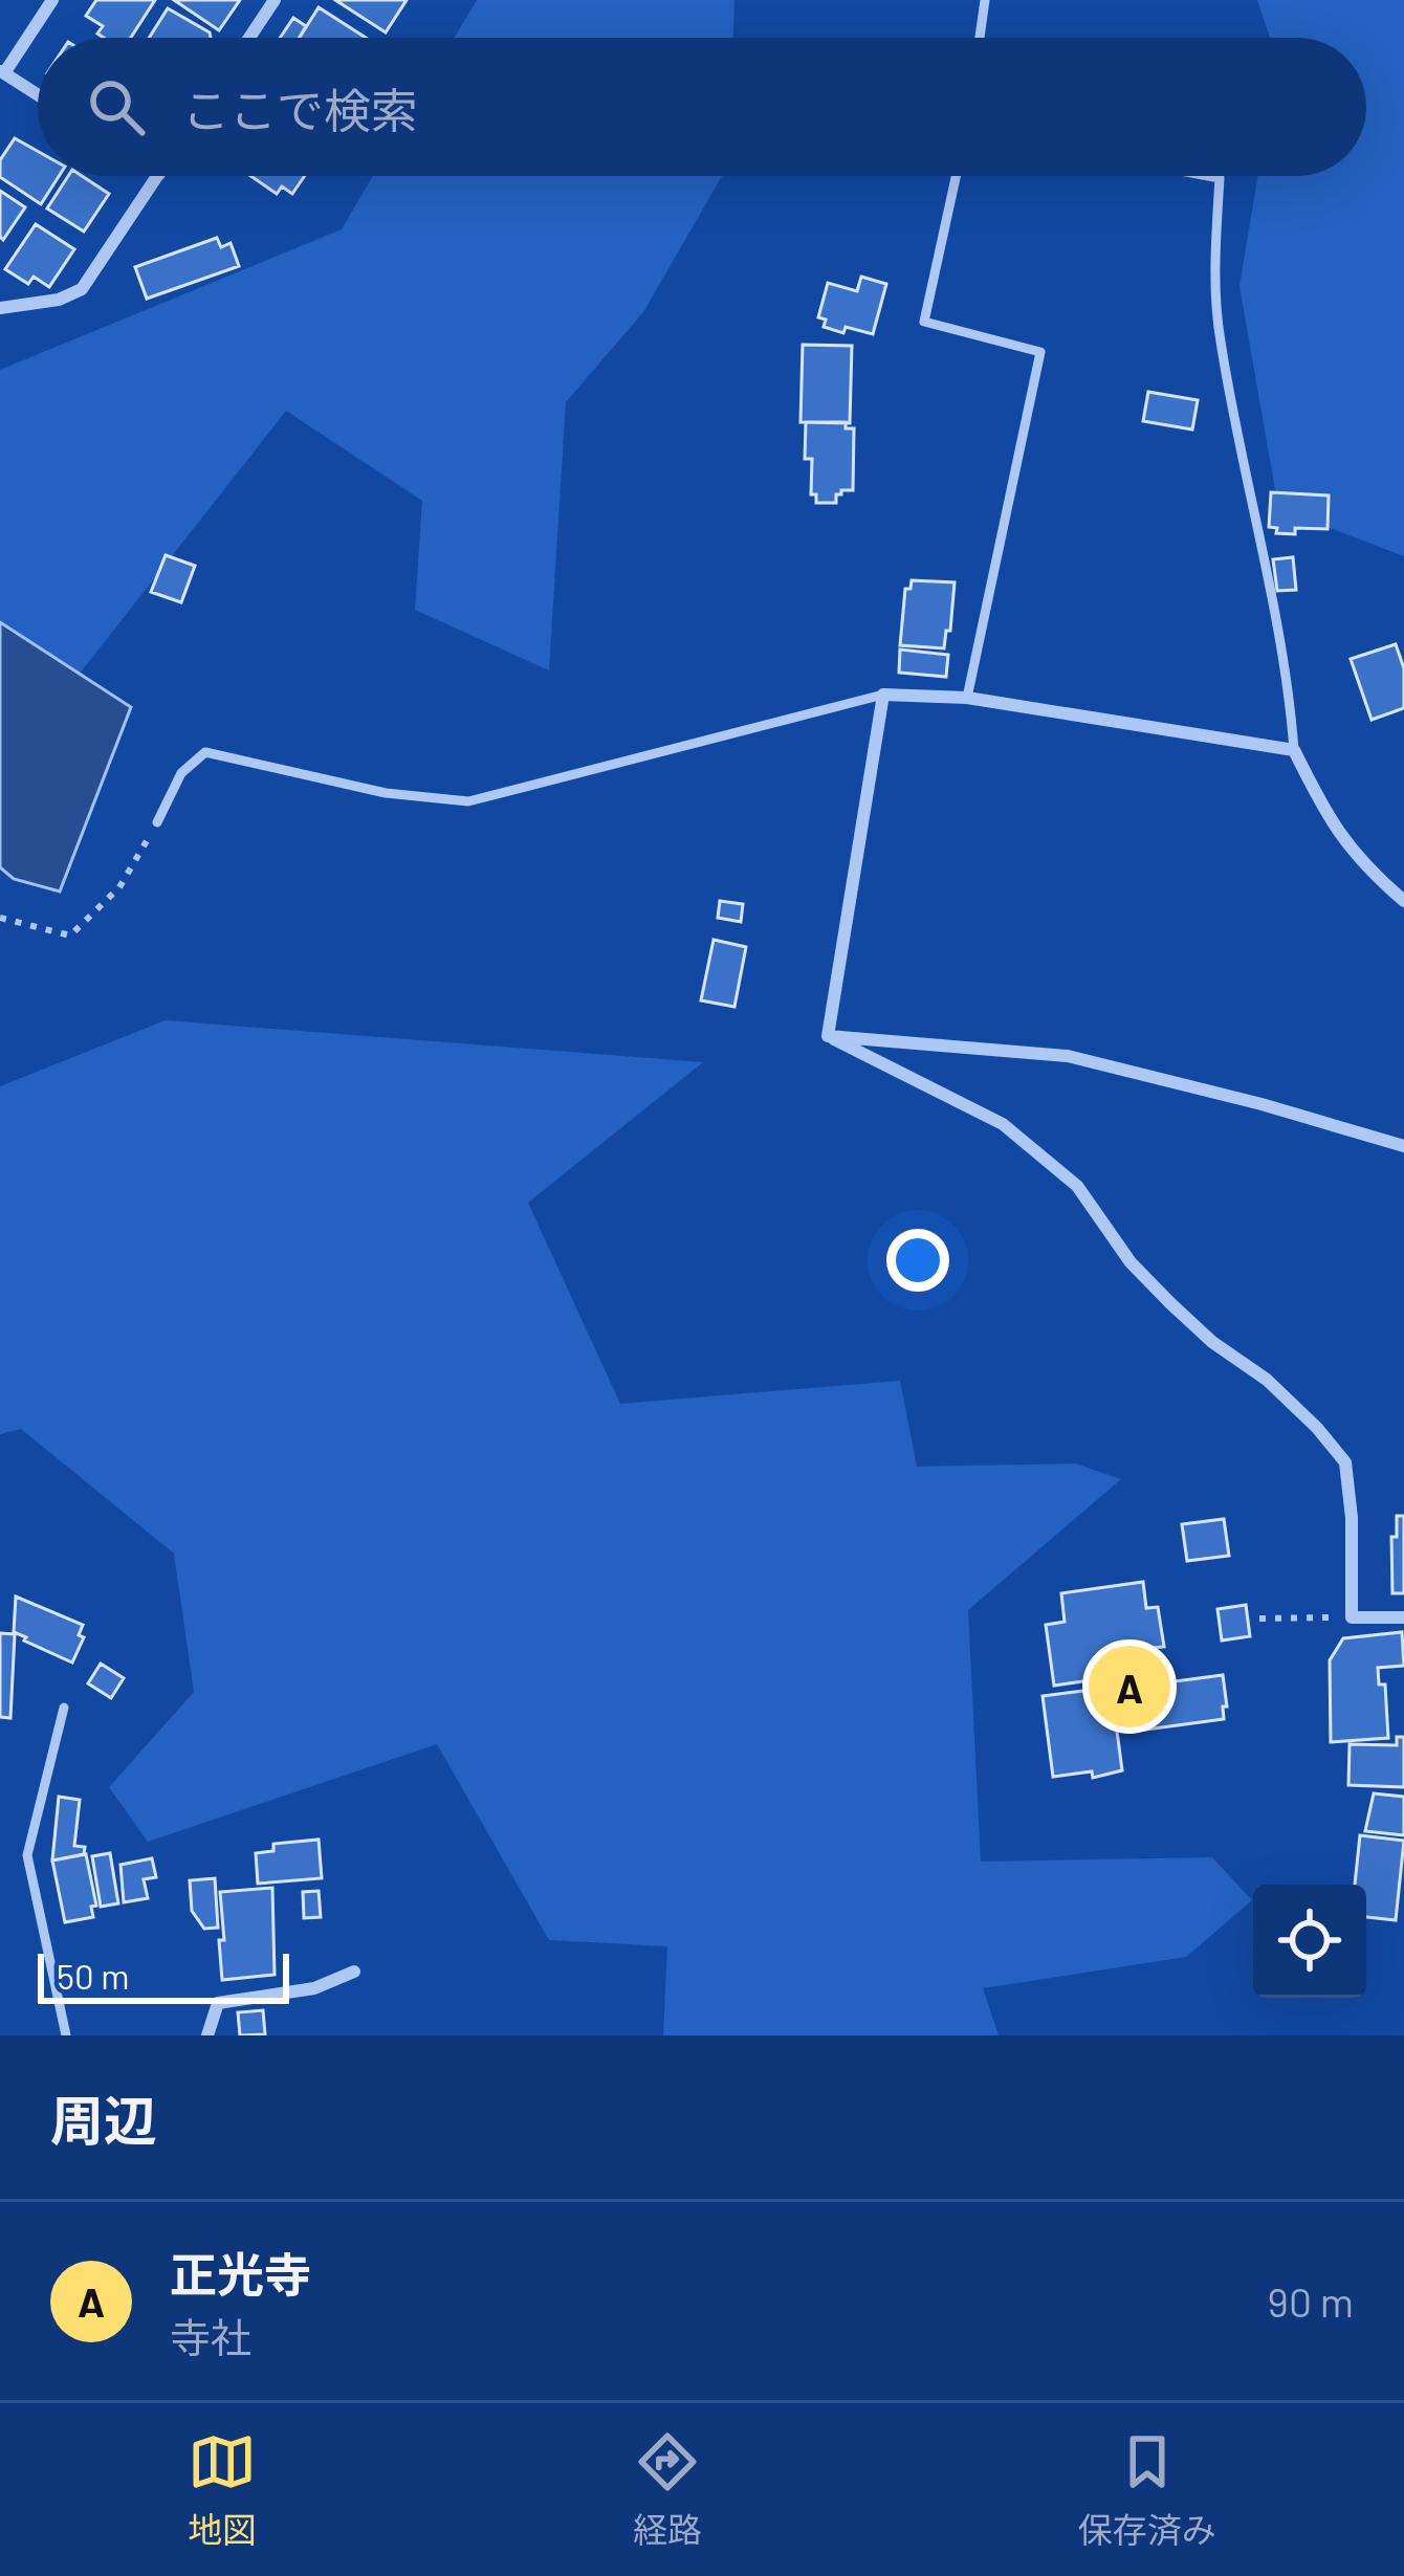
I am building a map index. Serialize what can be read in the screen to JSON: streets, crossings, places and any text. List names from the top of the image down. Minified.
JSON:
{"scale_bar":"50 m","page":{"search":"ここで検索","pins":"A","scale":"50 m","heading":"周辺","list":[{"mark":"A","name":"正光寺","note":"寺社","value":"90 m"}],"nav":["地図","経路","保存済み"]}}
